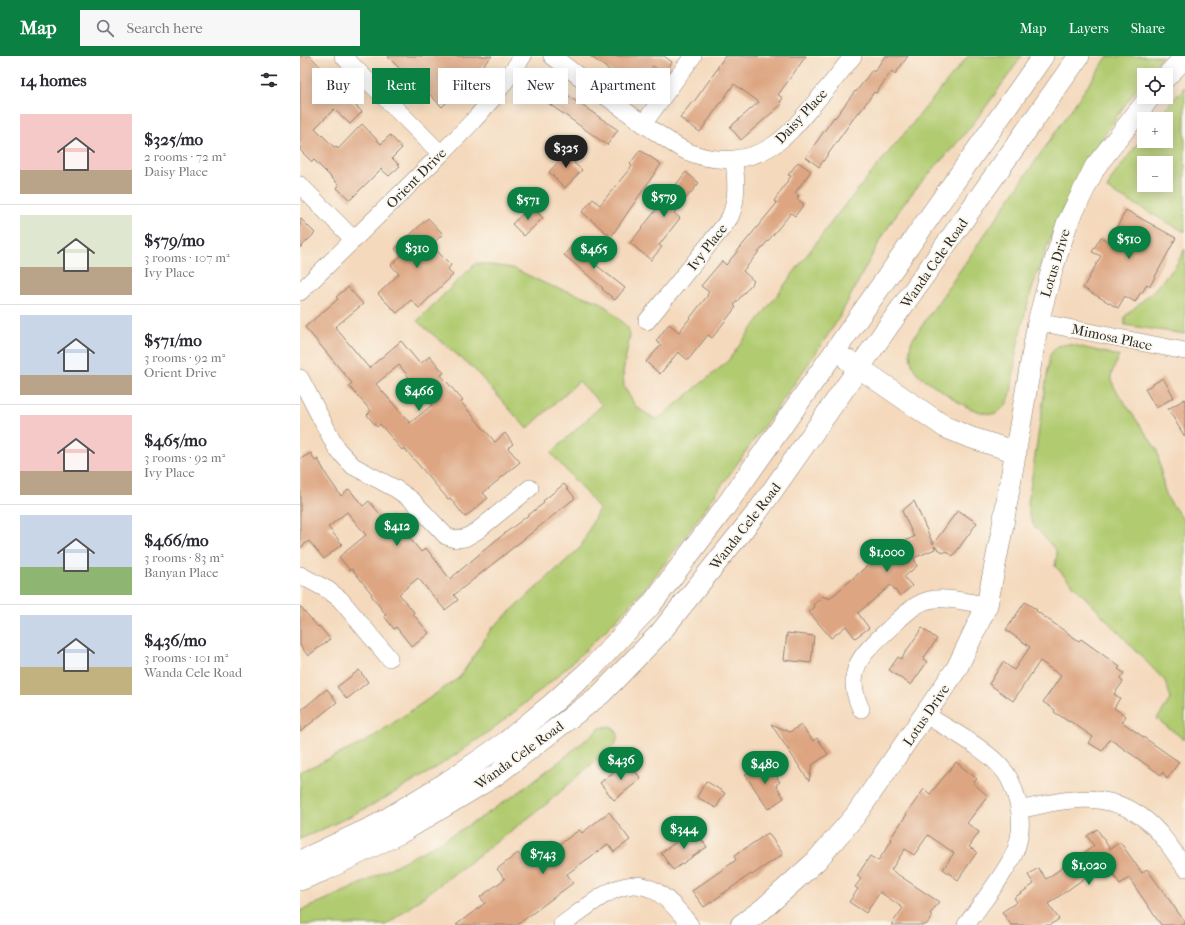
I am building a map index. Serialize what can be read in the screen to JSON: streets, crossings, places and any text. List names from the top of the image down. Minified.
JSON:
{"streets":{"street":["Daisy Place","Orient Drive","Ivy Place","Wanda Cele Road","Lotus Drive","Mimosa Place"]},"crossings":[["Daisy Place","Ivy Place"],["Lotus Drive","Mimosa Place"]],"page":{"header":"Map","search":"Search here","nav":["Map","Layers","Share"],"heading":"14 homes","map_buttons":["+","−"],"chip":["Buy","Rent","Filters","New","Apartment"],"list":[{"name":"$325/mo","note":"2 rooms · 72 m² · Daisy Place"},{"name":"$579/mo","note":"3 rooms · 107 m² · Ivy Place"},{"name":"$571/mo","note":"3 rooms · 92 m² · Orient Drive"},{"name":"$465/mo","note":"3 rooms · 92 m² · Ivy Place"},{"name":"$466/mo","note":"3 rooms · 83 m² · Banyan Place"},{"name":"$436/mo","note":"3 rooms · 101 m² · Wanda Cele Road"}],"price":["$325","$579","$571","$510","$310","$465","$466","$412","$1,000","$436","$480","$344","$743","$1,020"]}}
